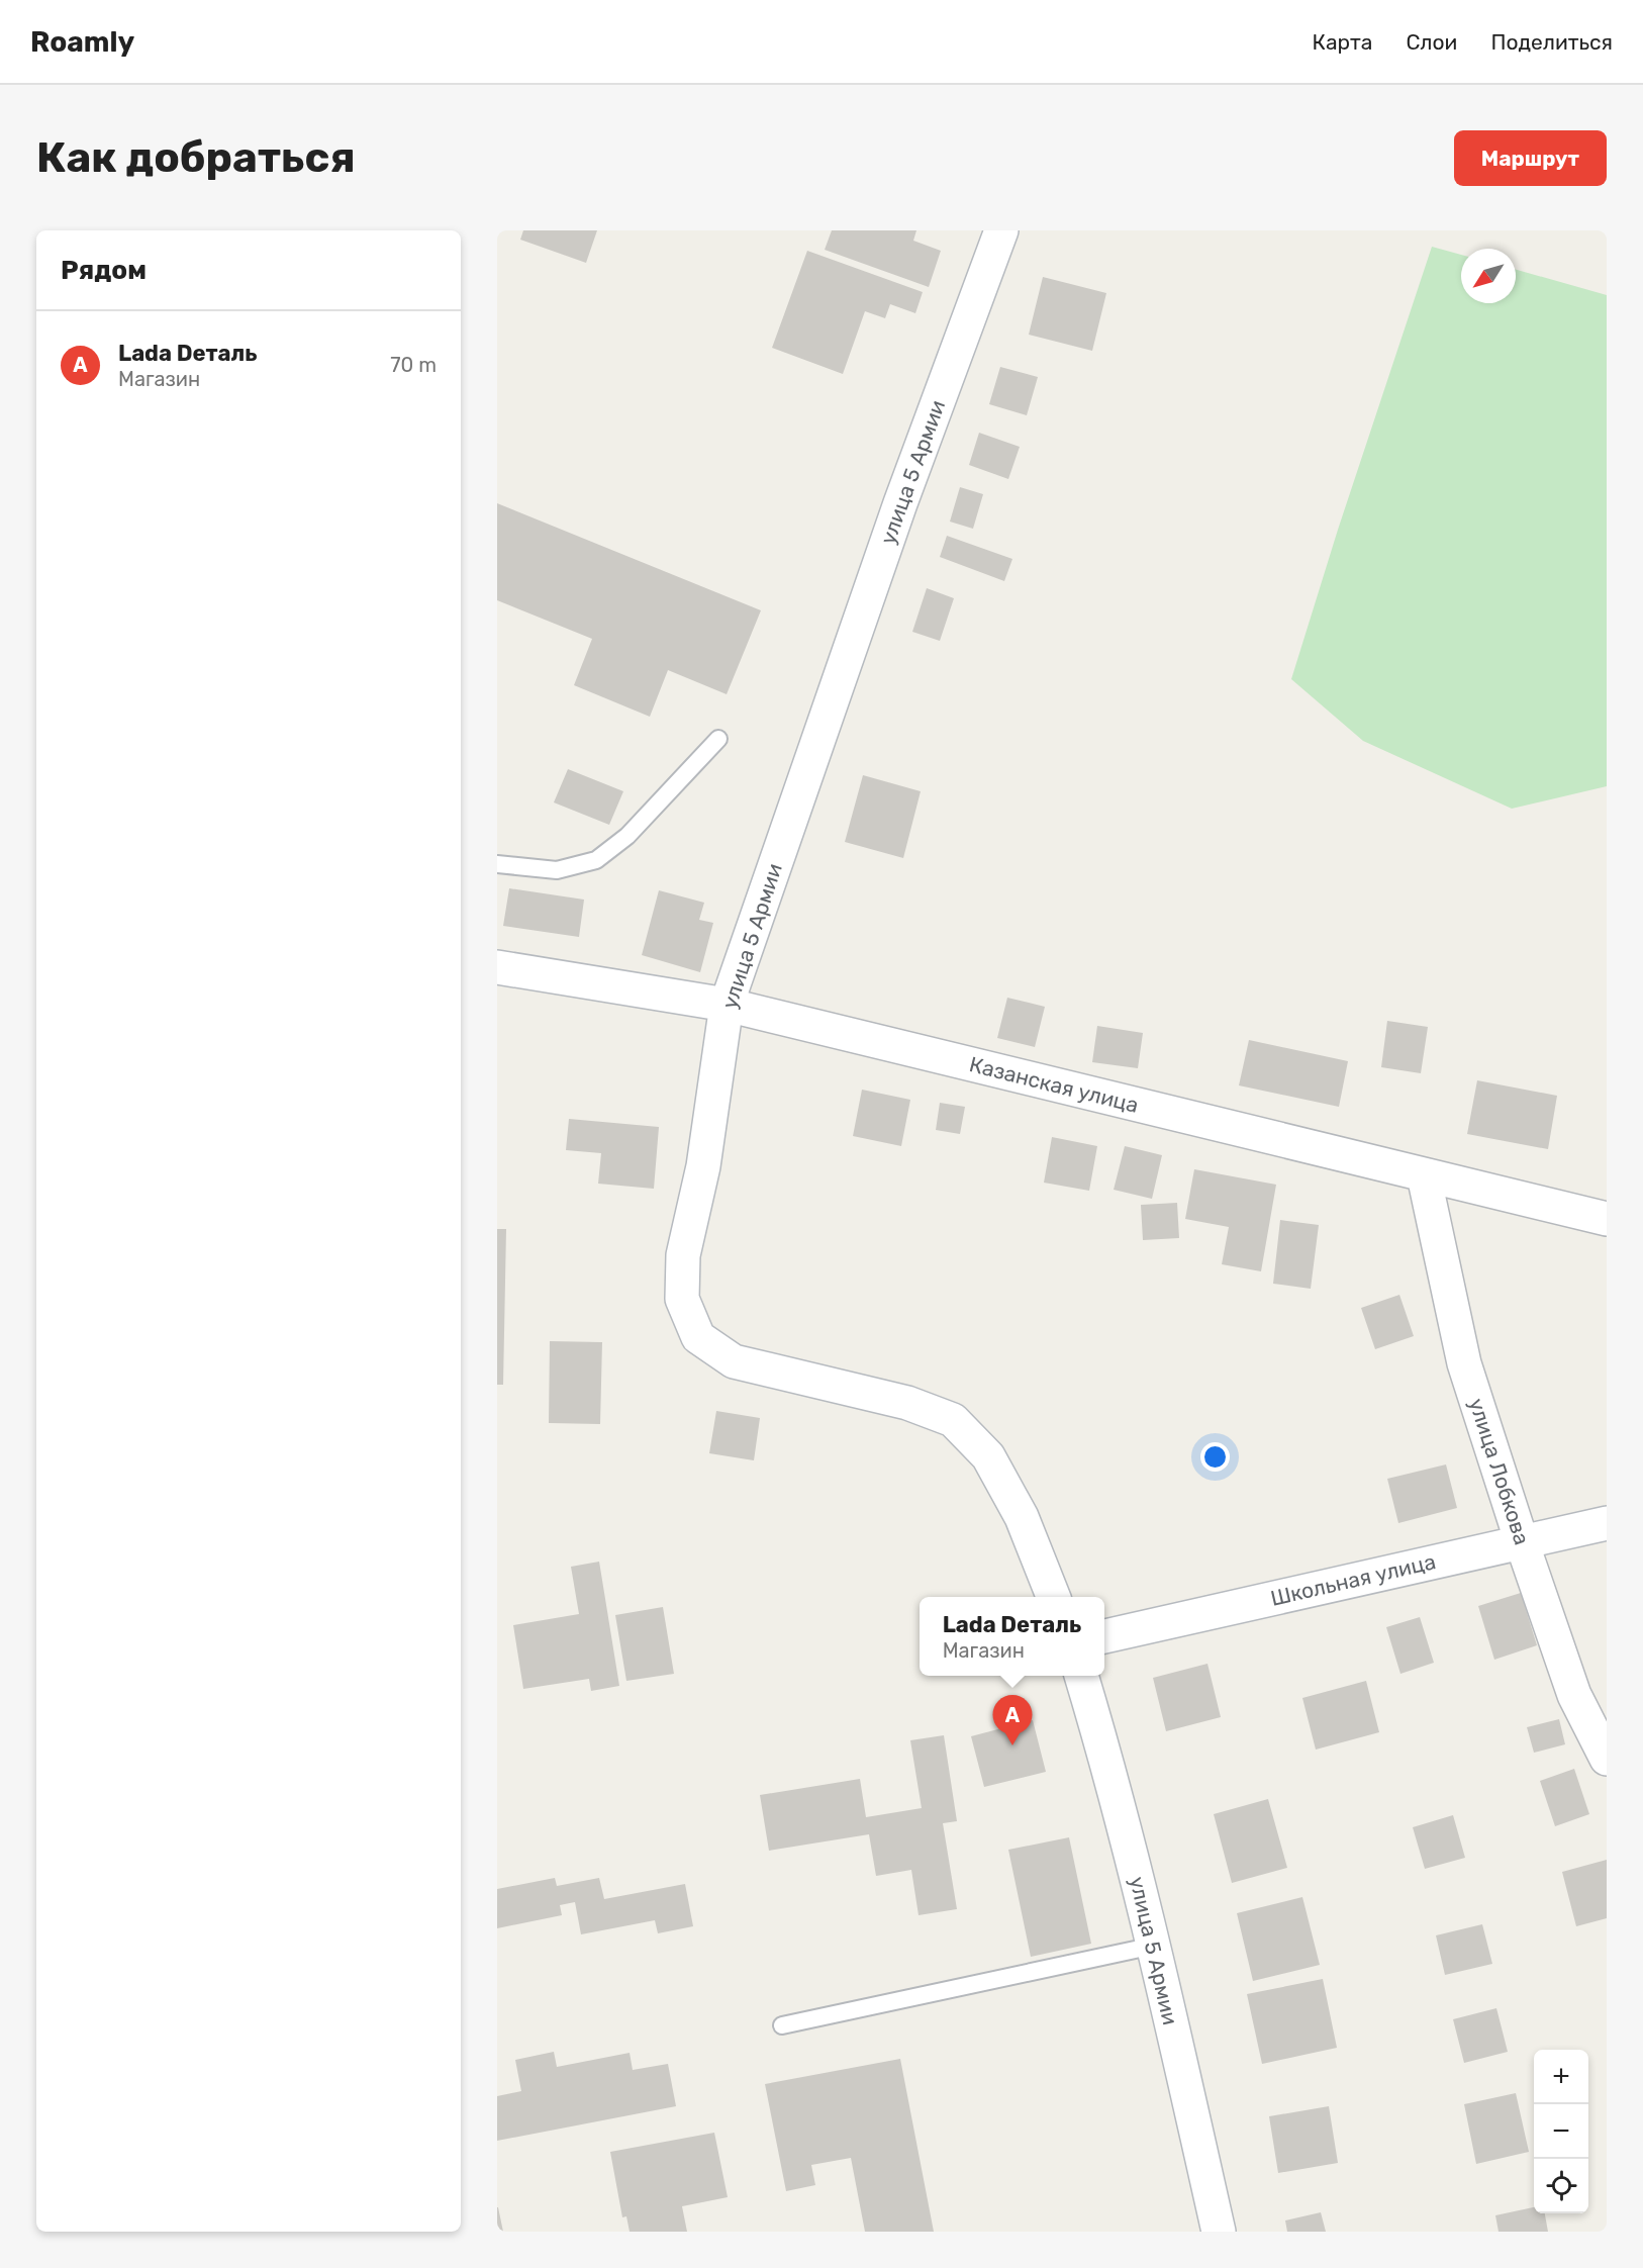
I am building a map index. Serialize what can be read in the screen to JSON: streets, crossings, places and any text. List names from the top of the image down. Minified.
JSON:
{"streets":{"main road":["улица 5 Армии","Казанская улица","улица Лобкова","Школьная улица"]},"crossings":[["улица 5 Армии","Казанская улица"],["Казанская улица","улица Лобкова"],["улица Лобкова","Школьная улица"]],"north":"bottom left","page":{"header":"Roamly","nav":["Карта","Слои","Поделиться"],"buttons":"Маршрут","title":"Как добраться","heading":"Рядом","list":[{"mark":"A","name":"Lada Dеталь","note":"Магазин","value":"70 m"}],"popup":["Lada Dеталь","Магазин"],"pins":"A","map_buttons":["+","−"]}}
